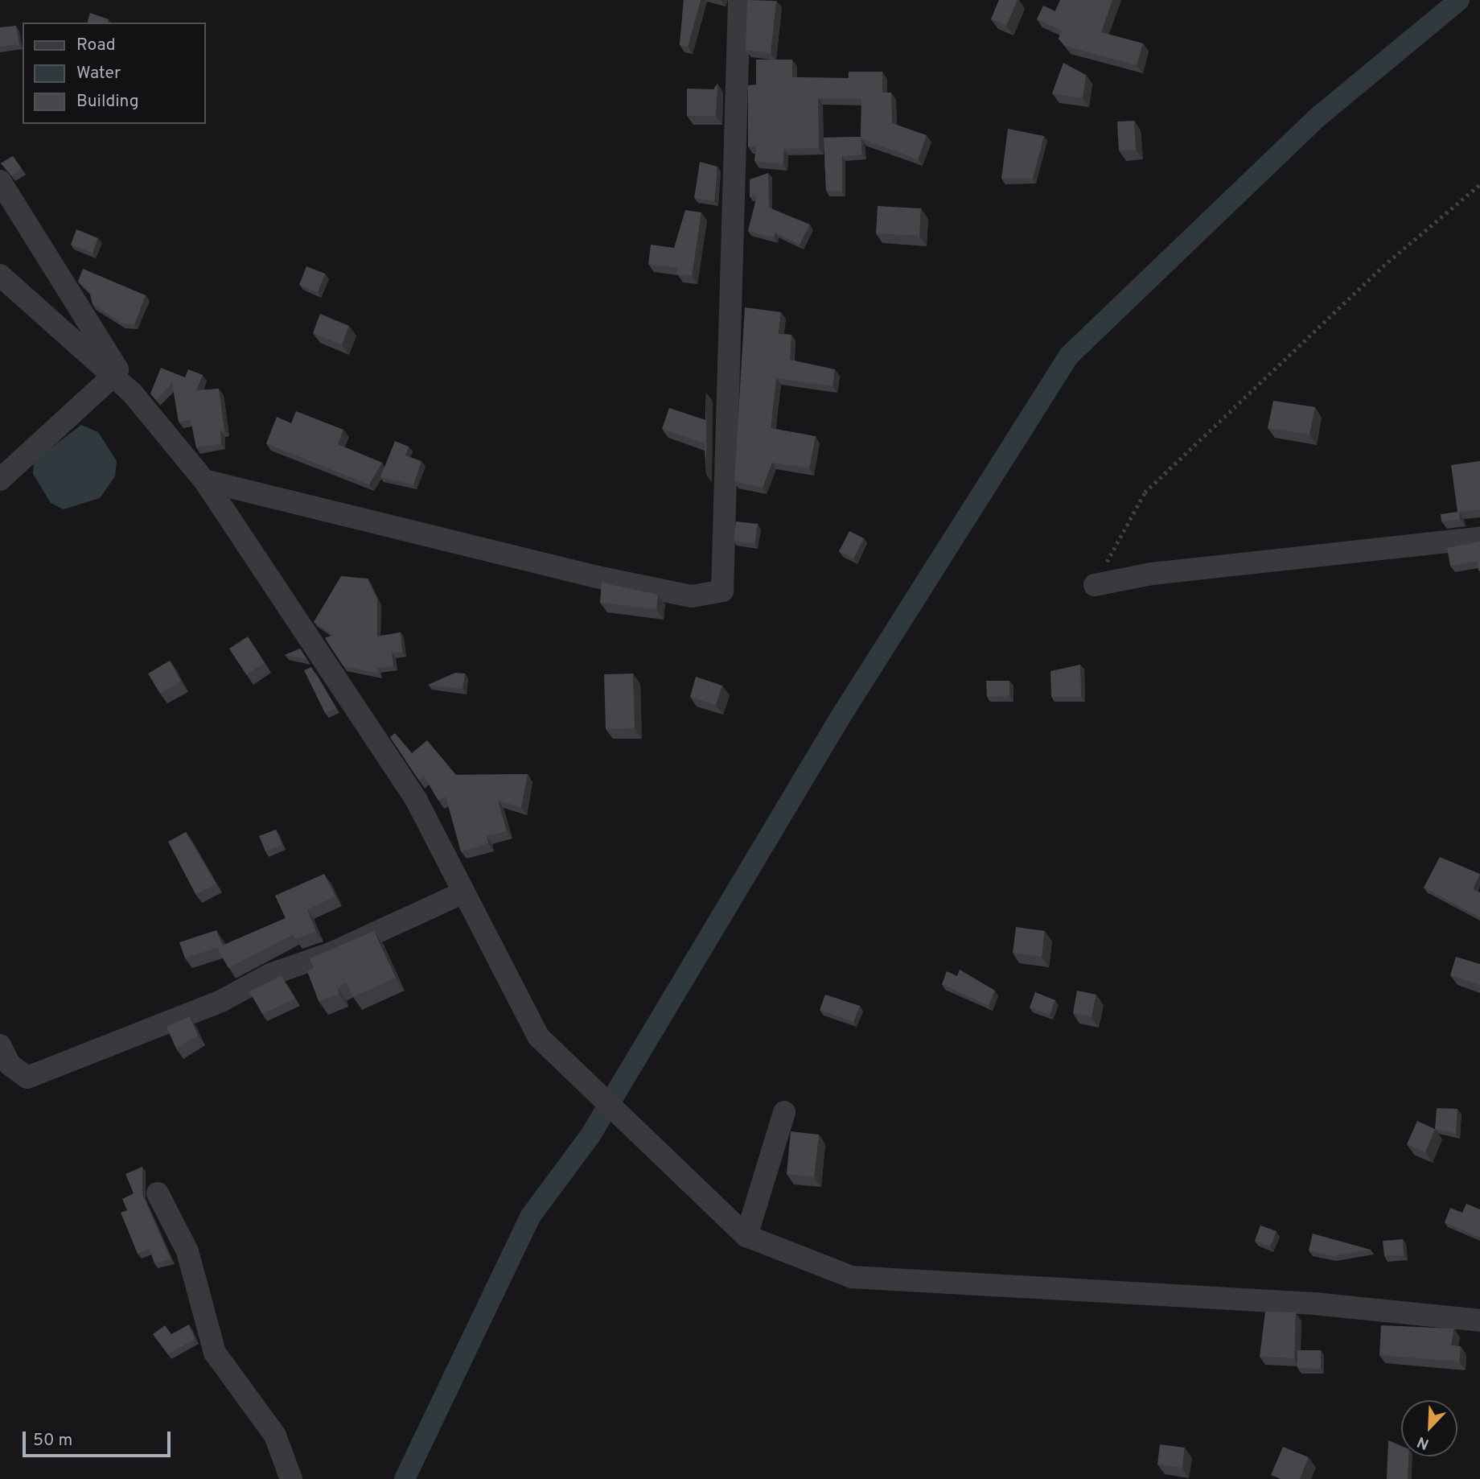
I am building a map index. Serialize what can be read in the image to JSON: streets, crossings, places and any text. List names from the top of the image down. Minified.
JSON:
{"legend":["Road","Water","Building"],"scale_bar":"50 m","north":"bottom left"}
